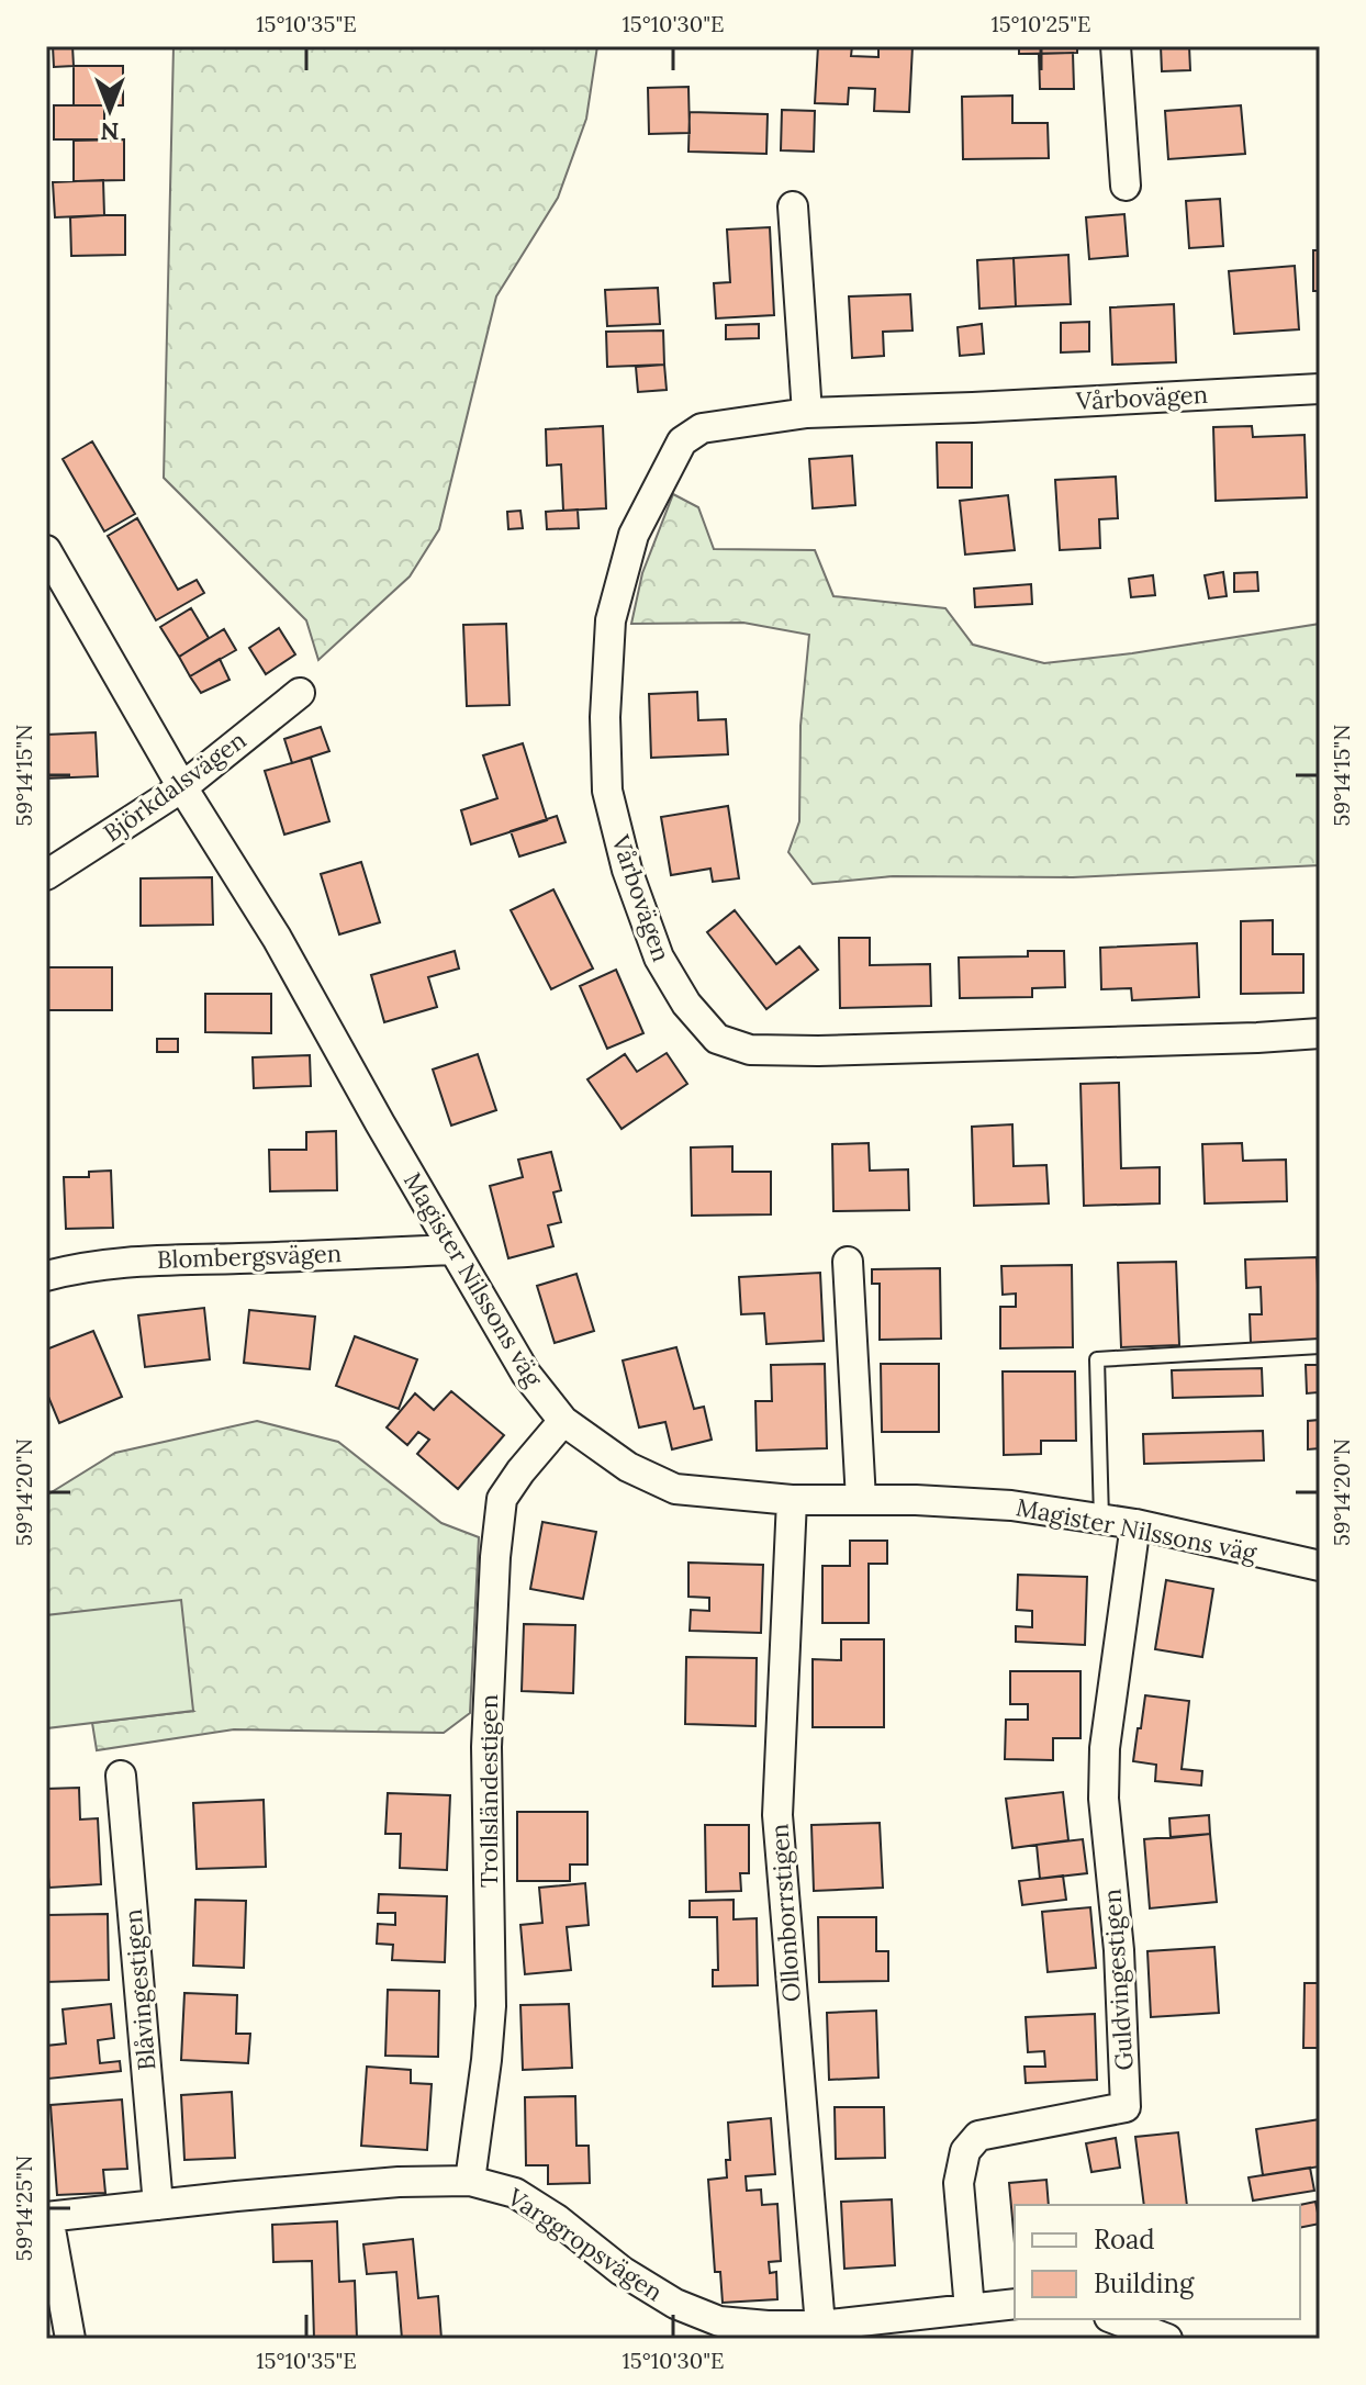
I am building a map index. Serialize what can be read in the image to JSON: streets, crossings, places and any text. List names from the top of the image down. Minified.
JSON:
{"streets":{"street":["Vårbovägen","Björkdalsvägen","Blombergsvägen","Magister Nilssons väg","Trollsländestigen","Ollonborrstigen","Guldvingestigen","Blåvingestigen","Varggropsvägen"]},"crossings":[["Björkdalsvägen","Magister Nilssons väg"],["Blombergsvägen","Magister Nilssons väg"],["Magister Nilssons väg","Trollsländestigen"],["Magister Nilssons väg","Ollonborrstigen"],["Magister Nilssons väg","Guldvingestigen"],["Trollsländestigen","Varggropsvägen"],["Ollonborrstigen","Varggropsvägen"],["Guldvingestigen","Varggropsvägen"],["Blåvingestigen","Varggropsvägen"]],"legend":["Road","Building"],"north":"bottom","coordinates":["15°10'35\"E","15°10'30\"E","15°10'25\"E","59°14'15\"N","59°14'20\"N","59°14'25\"N"]}
